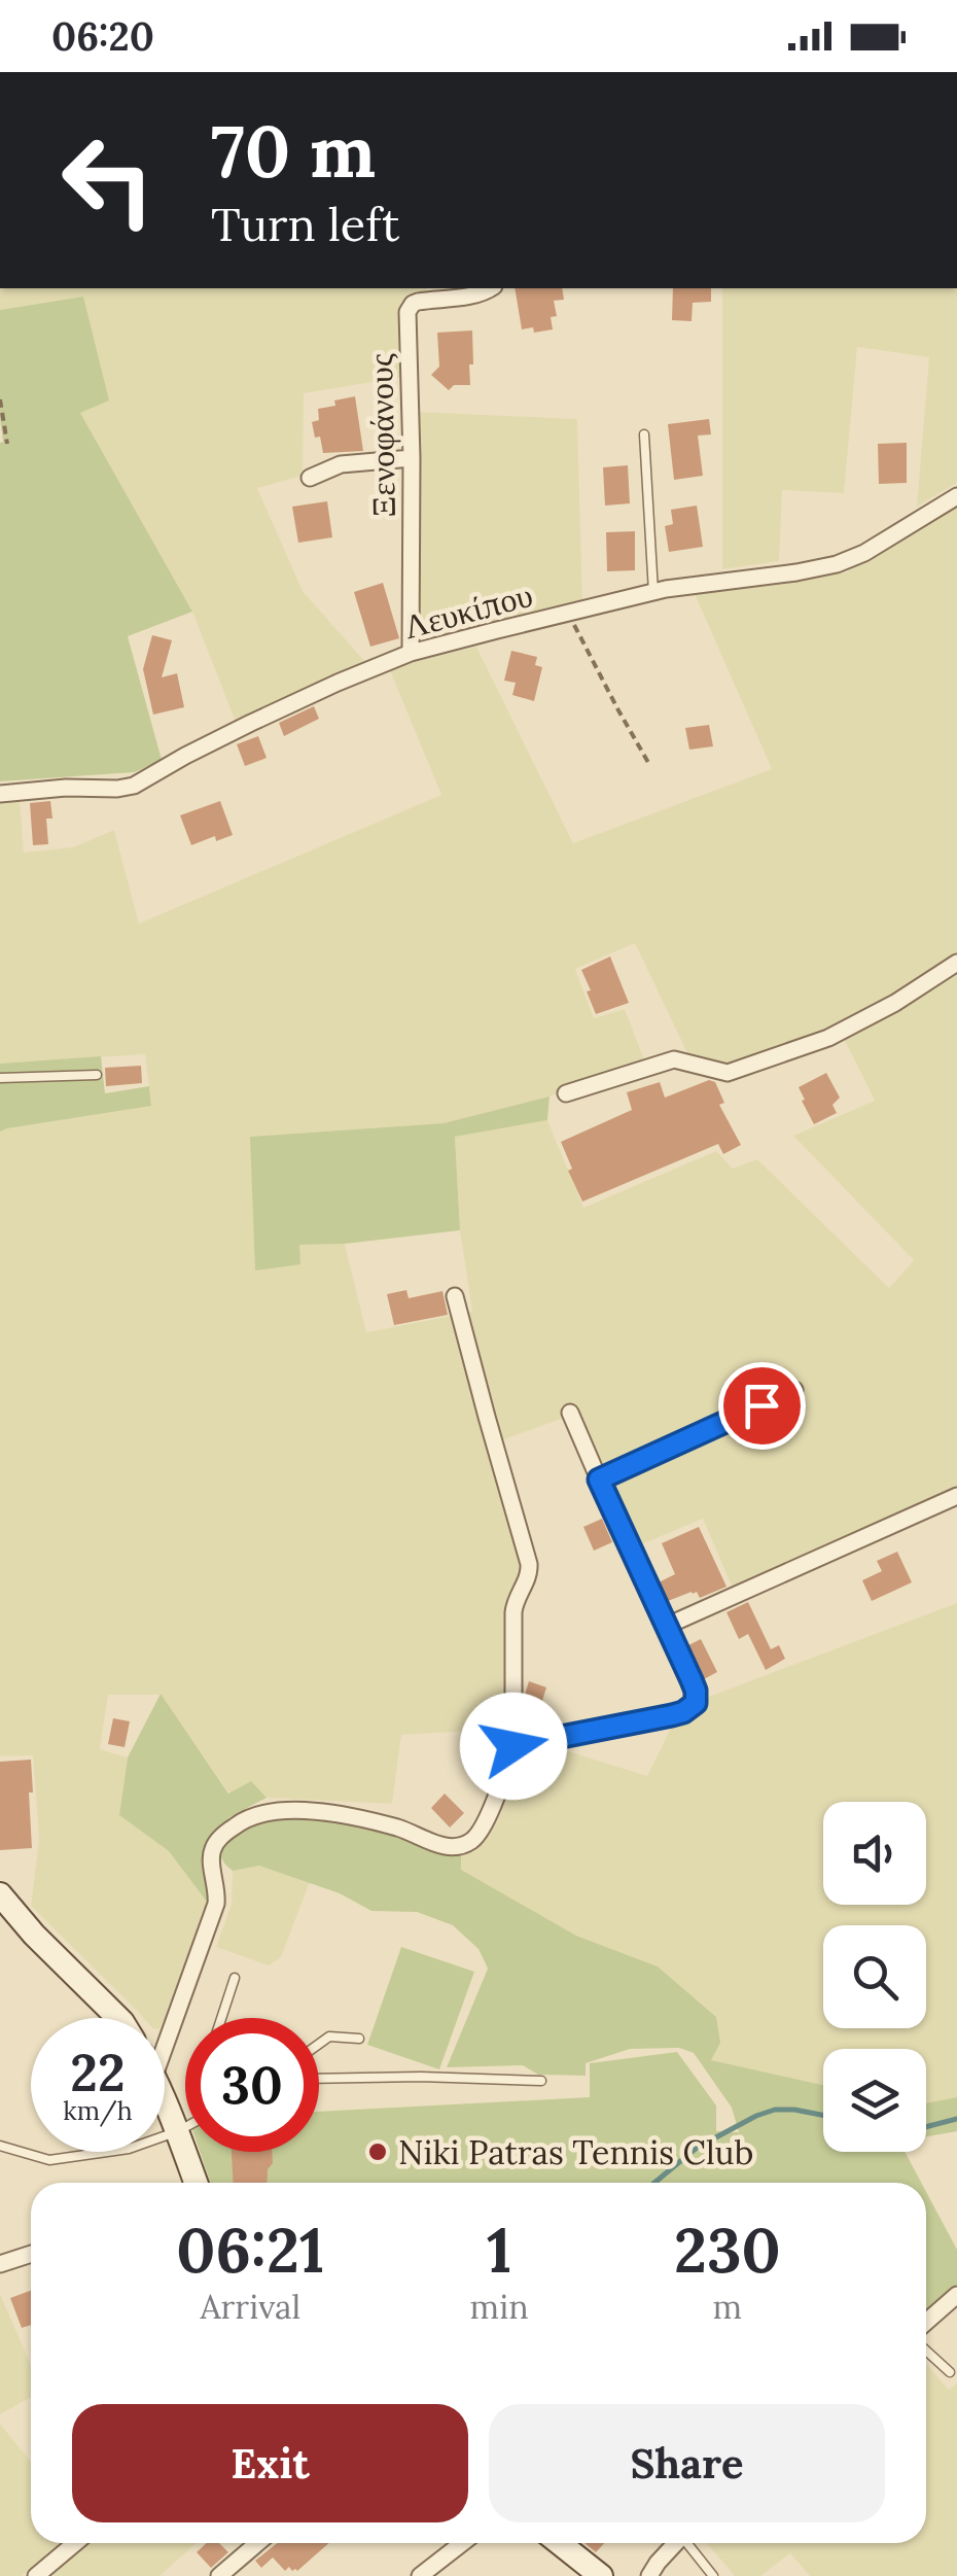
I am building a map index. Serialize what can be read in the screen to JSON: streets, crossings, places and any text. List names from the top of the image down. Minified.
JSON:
{"streets":{"street":["Ξενοφάνους","Λευκίπου"]},"crossings":[["Ξενοφάνους","Λευκίπου"]],"places":["Niki Patras Tennis Club"],"page":{"status":"06:20","turn":["70 m","Turn left"],"speed":"22 km/h","limit":"30","eta":["06:21","Arrival","1","min","230","m"],"buttons":["Exit","Share"]}}
